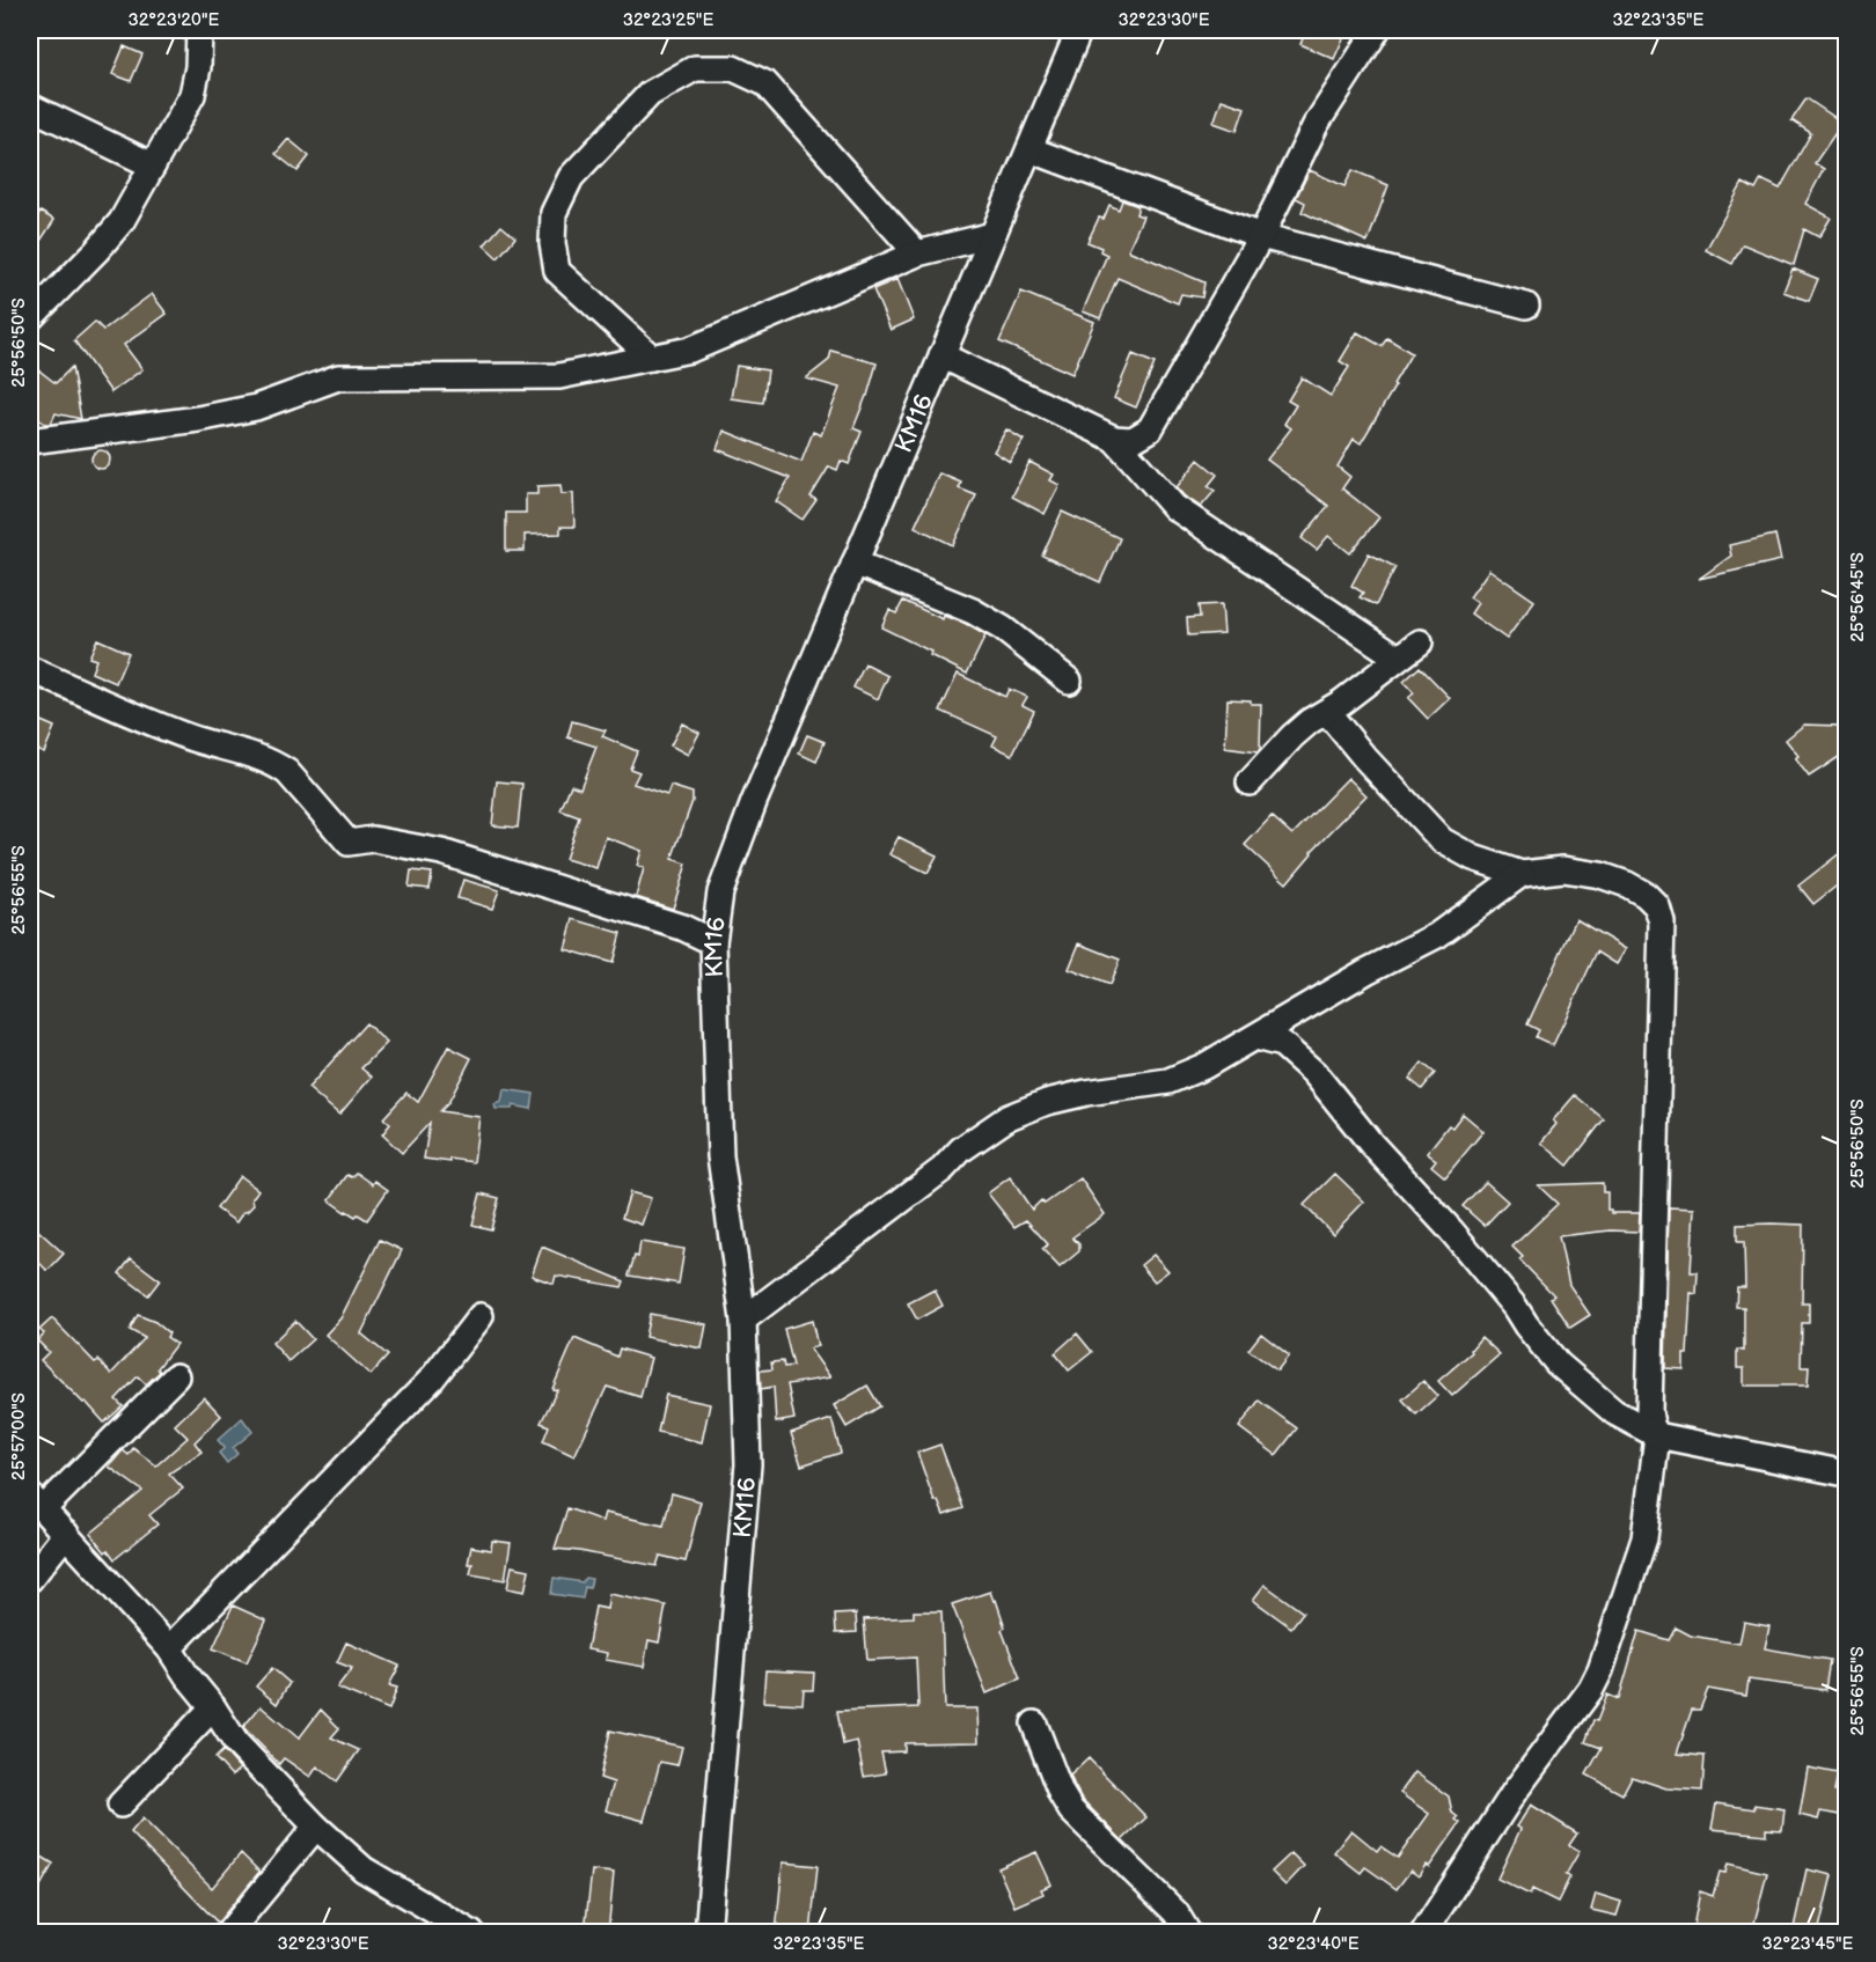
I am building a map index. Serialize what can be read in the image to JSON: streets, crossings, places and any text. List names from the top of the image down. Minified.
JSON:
{"streets":{"street":["KM16"]},"coordinates":["32°23'20\"E","32°23'25\"E","32°23'30\"E","32°23'35\"E","25°56'50\"S","25°56'45\"S","25°56'55\"S","25°57'00\"S","32°23'40\"E","32°23'45\"E"]}
